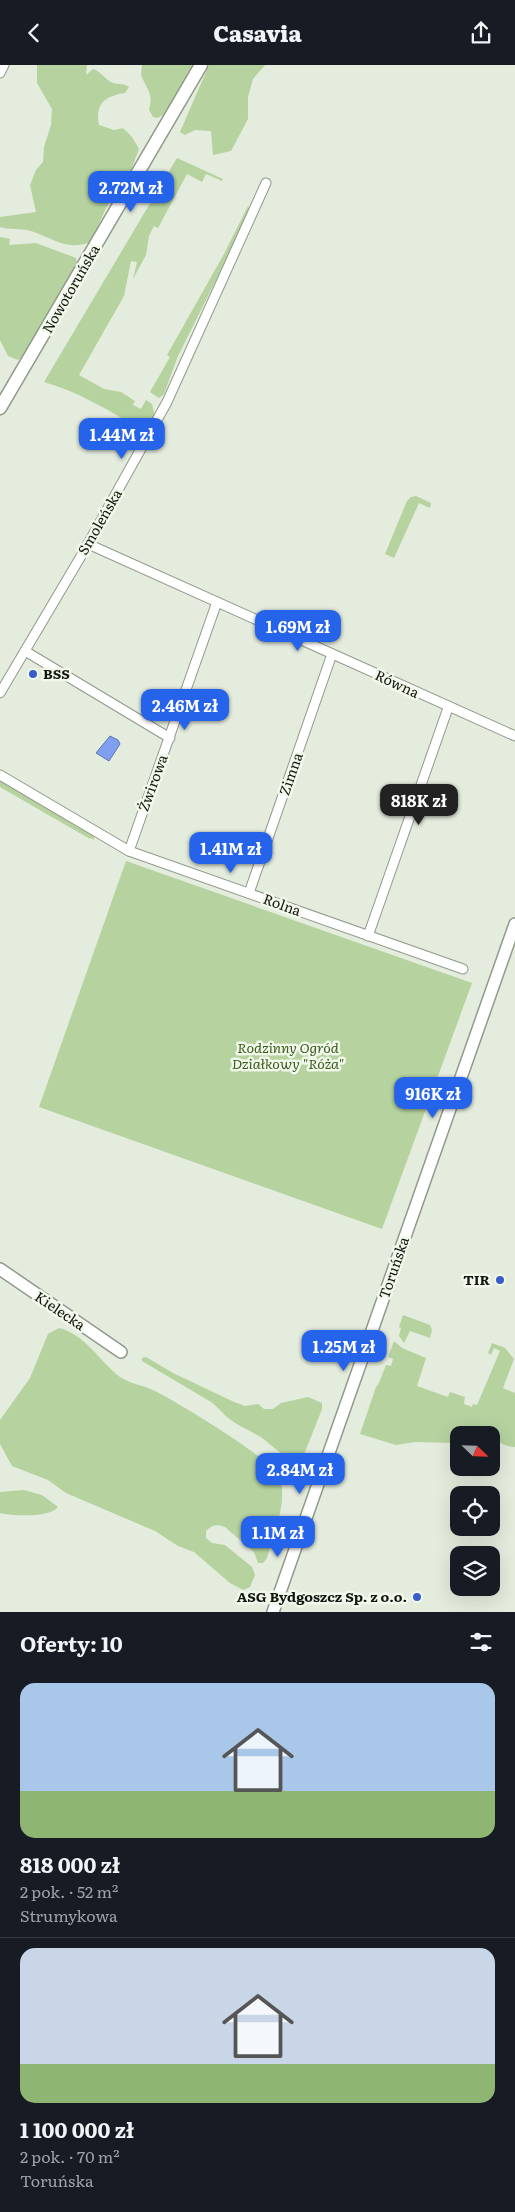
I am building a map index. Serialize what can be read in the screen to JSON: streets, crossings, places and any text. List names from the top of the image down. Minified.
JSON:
{"streets":{"main road":["Nowotoruńska"],"street":["Smoleńska","Równa","Zimna","Żwirowa","Rolna","Toruńska","Kielecka"]},"crossings":[["Smoleńska","Równa"],["Równa","Zimna"],["Równa","Żwirowa"],["Zimna","Rolna"],["Żwirowa","Rolna"]],"parks":["Rodzinny Ogród Działkowy \"Róża\""],"places":["BSS","TIR","ASG Bydgoszcz Sp. z o.o."],"north":"bottom right","page":{"header":"Casavia","price":["2.72M zł","1.44M zł","1.69M zł","2.46M zł","818K zł","1.41M zł","916K zł","1.25M zł","2.84M zł","1.1M zł"],"heading":"Oferty: 10","list":[{"name":"818 000 zł","note":"2 pok. · 52 m² · Strumykowa"},{"name":"1 100 000 zł","note":"2 pok. · 70 m² · Toruńska"}]}}
